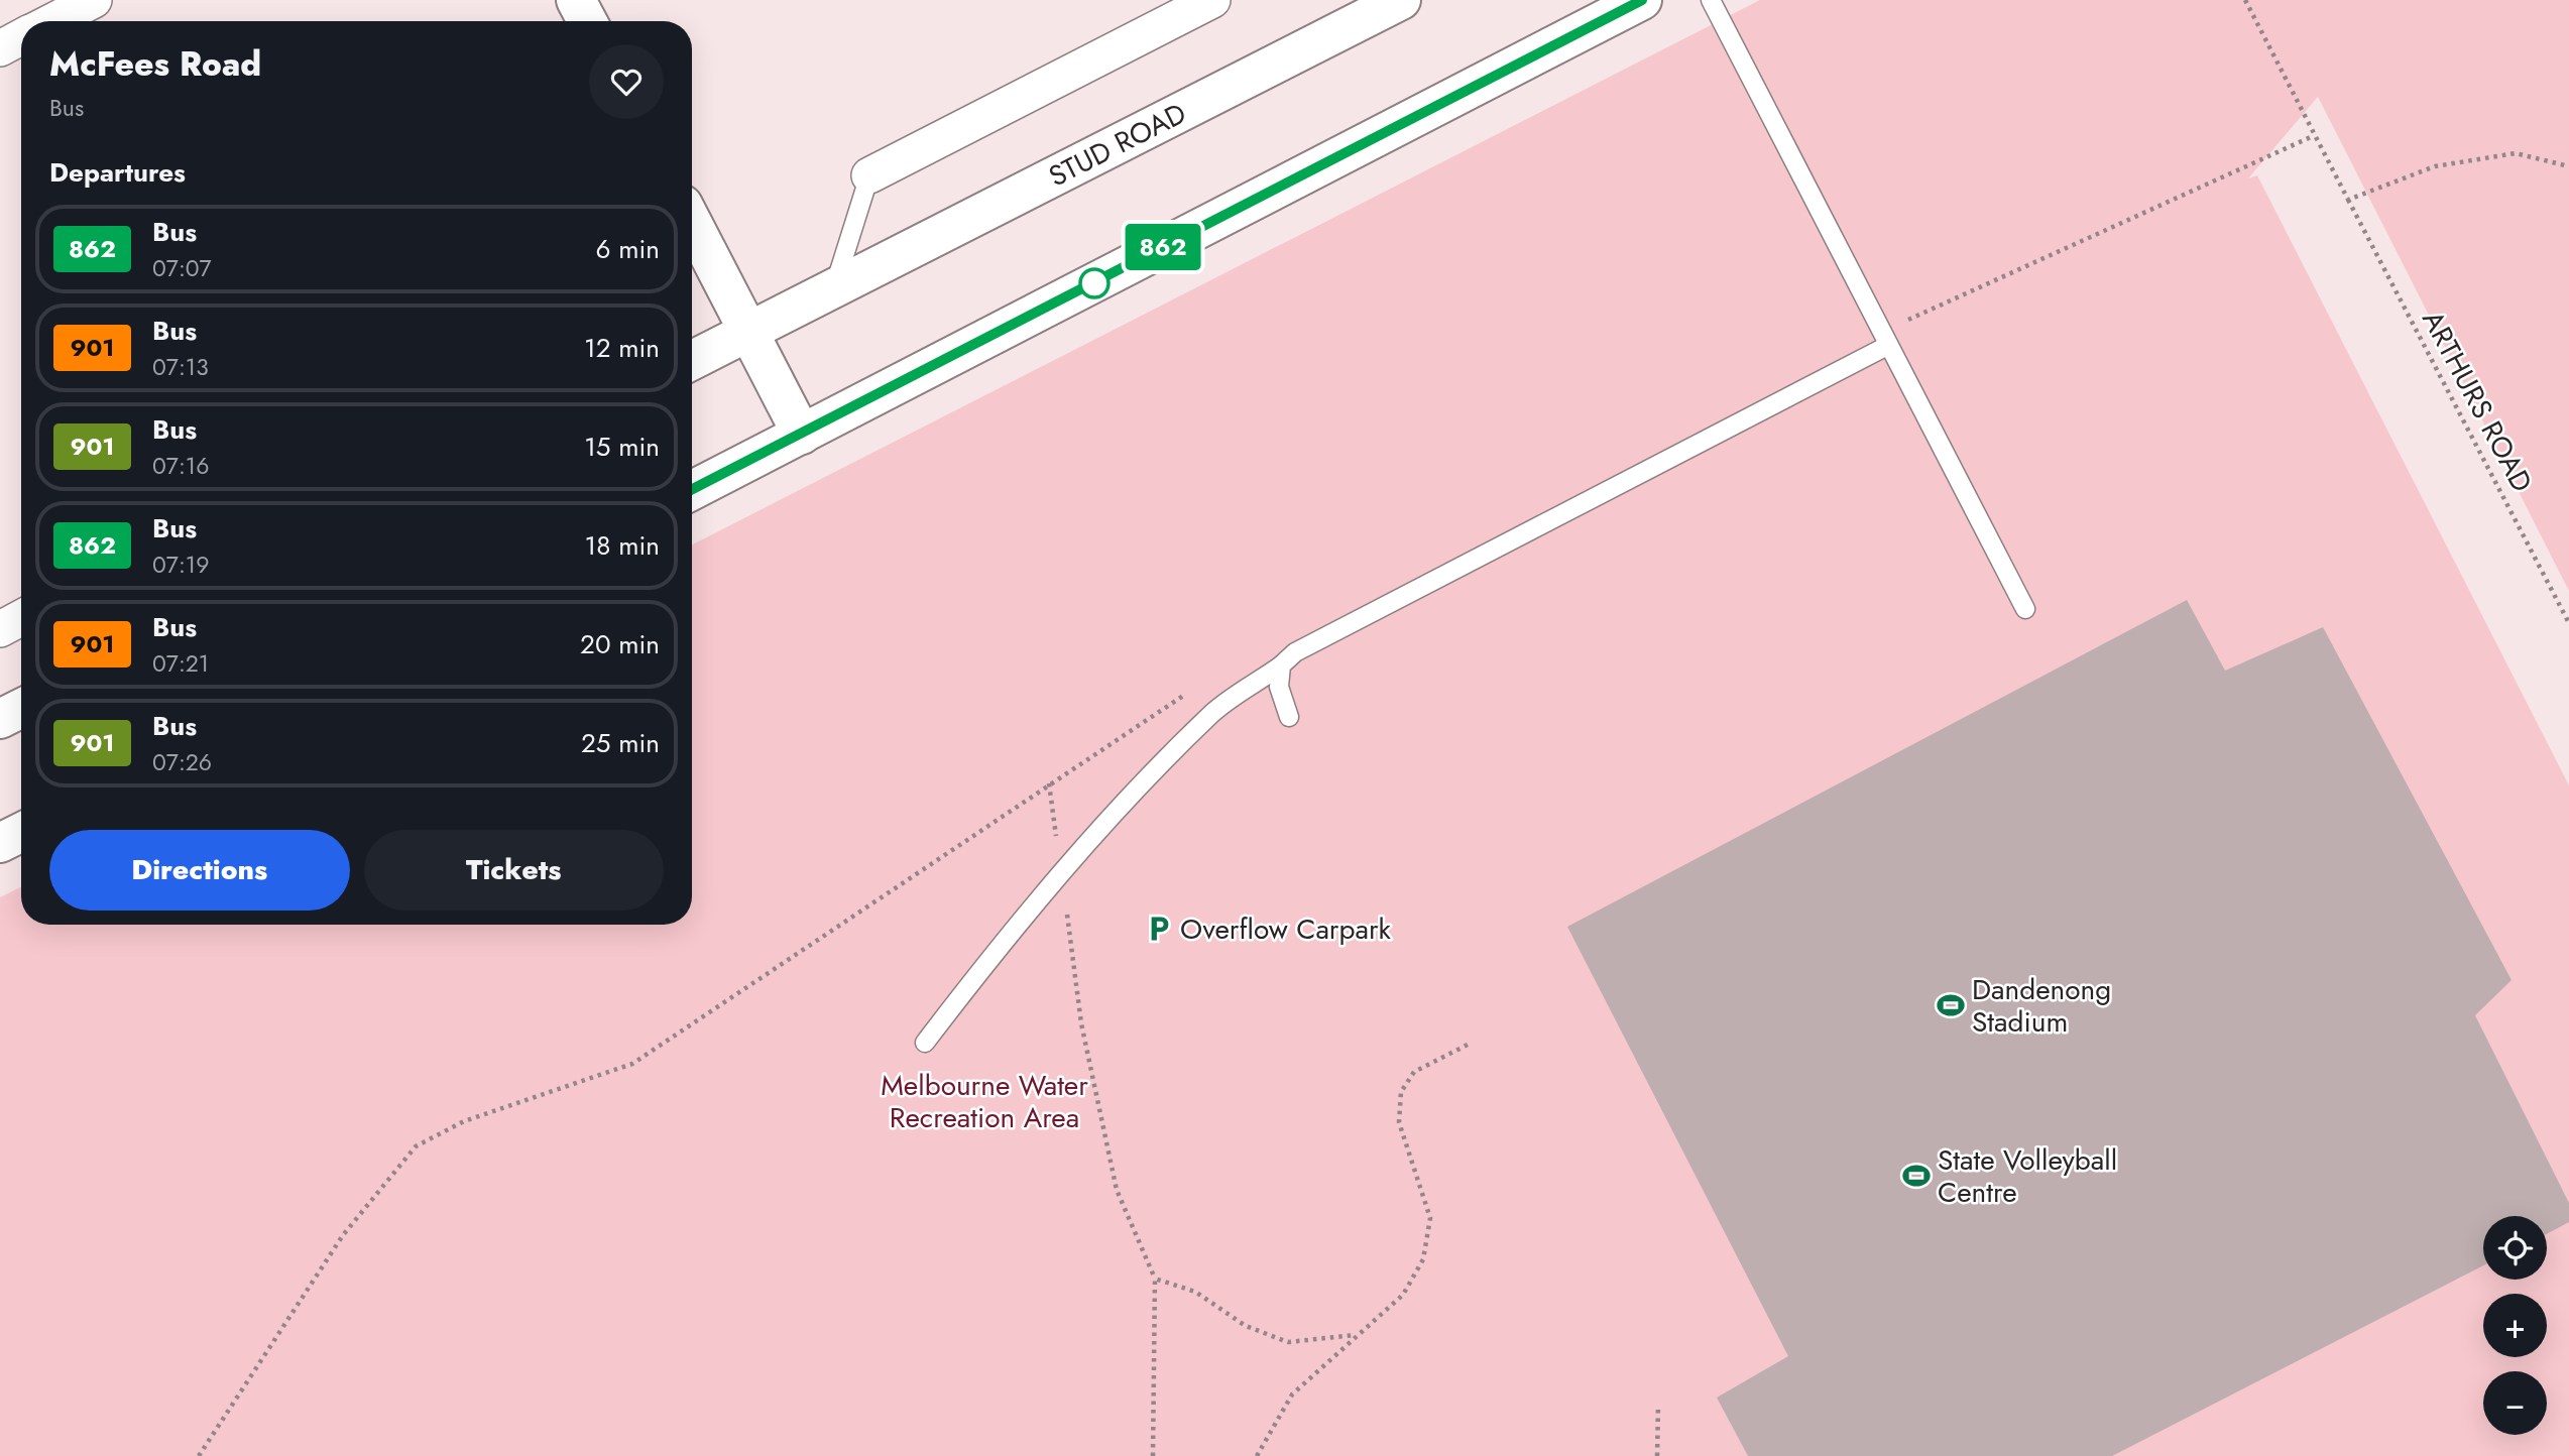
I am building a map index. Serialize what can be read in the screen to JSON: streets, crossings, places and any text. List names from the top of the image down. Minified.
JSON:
{"streets":{"main road":["STUD ROAD"],"path":["ARTHURS ROAD"]},"parks":["Melbourne Water Recreation Area"],"places":{"parking":["Overflow Carpark"],"sports":["Dandenong Stadium","State Volleyball Centre"]},"lines":["bus line 862"],"page":{"on_map":"862","heading":[["McFees Road","Bus"],"Departures"],"list":[{"mark":"862","name":"Bus","note":"07:07","value":"6 min"},{"mark":"901","name":"Bus","note":"07:13","value":"12 min"},{"mark":"901","name":"Bus","note":"07:16","value":"15 min"},{"mark":"862","name":"Bus","note":"07:19","value":"18 min"},{"mark":"901","name":"Bus","note":"07:21","value":"20 min"},{"mark":"901","name":"Bus","note":"07:26","value":"25 min"}],"buttons":["Directions","Tickets"],"map_buttons":["+","−"]}}
